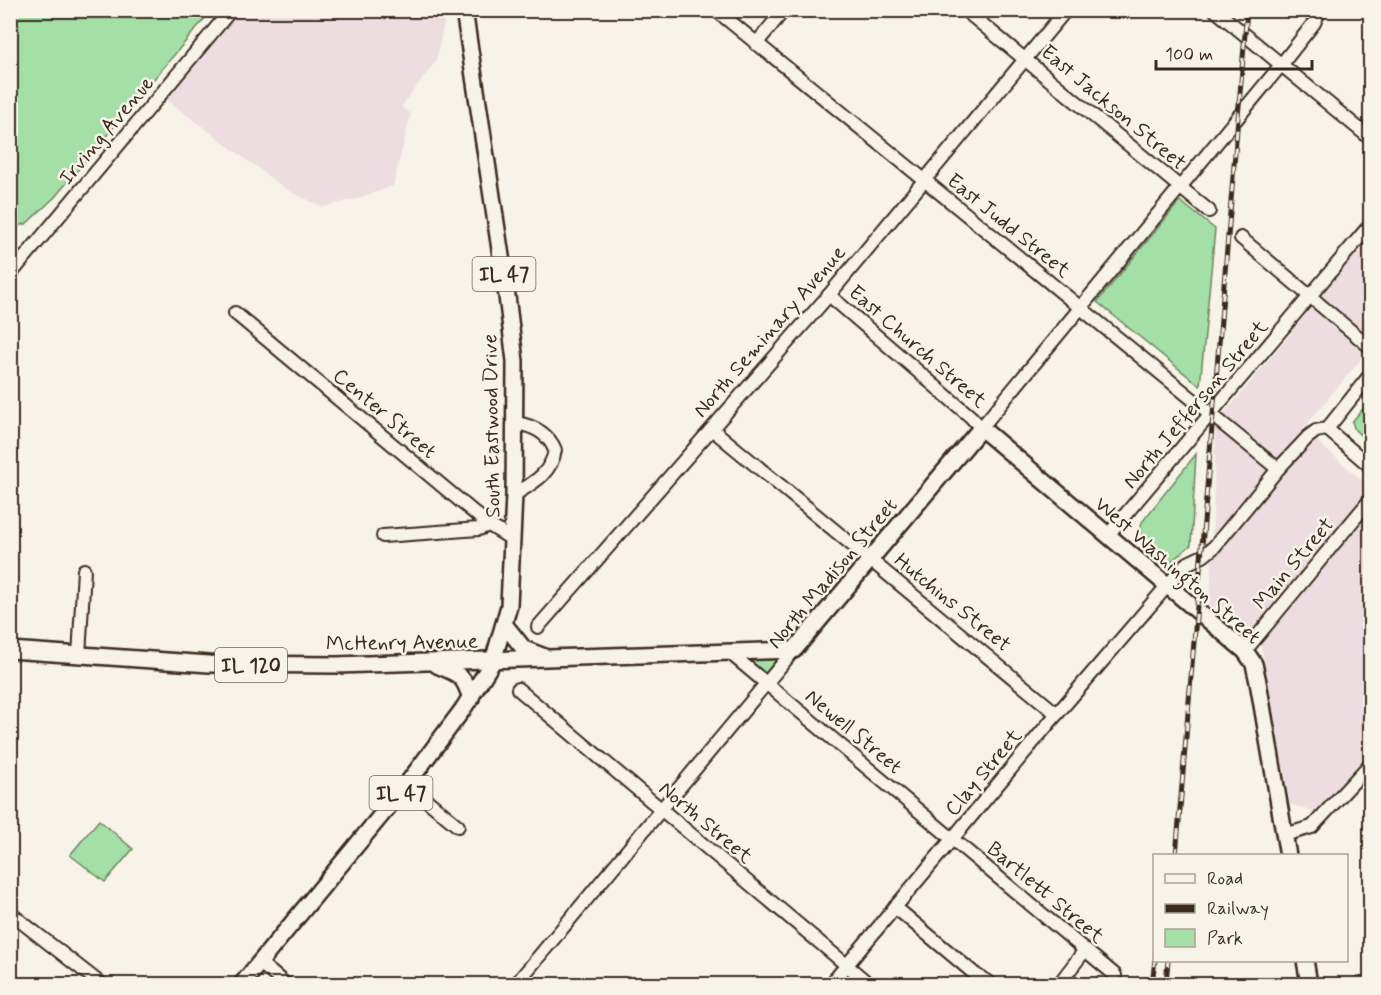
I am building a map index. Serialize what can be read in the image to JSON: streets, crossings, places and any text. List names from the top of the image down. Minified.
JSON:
{"streets":{"main road":["IL 47","South Eastwood Drive","West Washington Street","North Madison Street","McHenry Avenue","IL 120"],"street":["East Jackson Street","Irving Avenue","East Judd Street","North Seminary Avenue","East Church Street","North Jefferson Street","Center Street","Main Street","Hutchins Street","Newell Street","Clay Street","North Street","Bartlett Street"]},"crossings":[["East Jackson Street","North Seminary Avenue"],["East Jackson Street","North Madison Street"],["East Judd Street","North Seminary Avenue"],["East Judd Street","North Jefferson Street"],["East Judd Street","North Madison Street"],["East Judd Street","Clay Street"],["IL 47","South Eastwood Drive"],["IL 47","McHenry Avenue"],["North Seminary Avenue","East Church Street"],["North Seminary Avenue","Hutchins Street"],["East Church Street","West Washington Street"],["East Church Street","North Madison Street"],["North Jefferson Street","West Washington Street"],["Center Street","South Eastwood Drive"],["South Eastwood Drive","McHenry Avenue"],["Main Street","West Washington Street"],["West Washington Street","North Madison Street"],["West Washington Street","Clay Street"],["North Madison Street","Hutchins Street"],["North Madison Street","McHenry Avenue"],["North Madison Street","Newell Street"],["North Madison Street","North Street"],["Hutchins Street","Clay Street"],["McHenry Avenue","Newell Street"],["Newell Street","Clay Street"],["Newell Street","Bartlett Street"],["Clay Street","North Street"],["Clay Street","Bartlett Street"]],"legend":["Road","Railway","Park"],"scale_bar":"100 m"}
